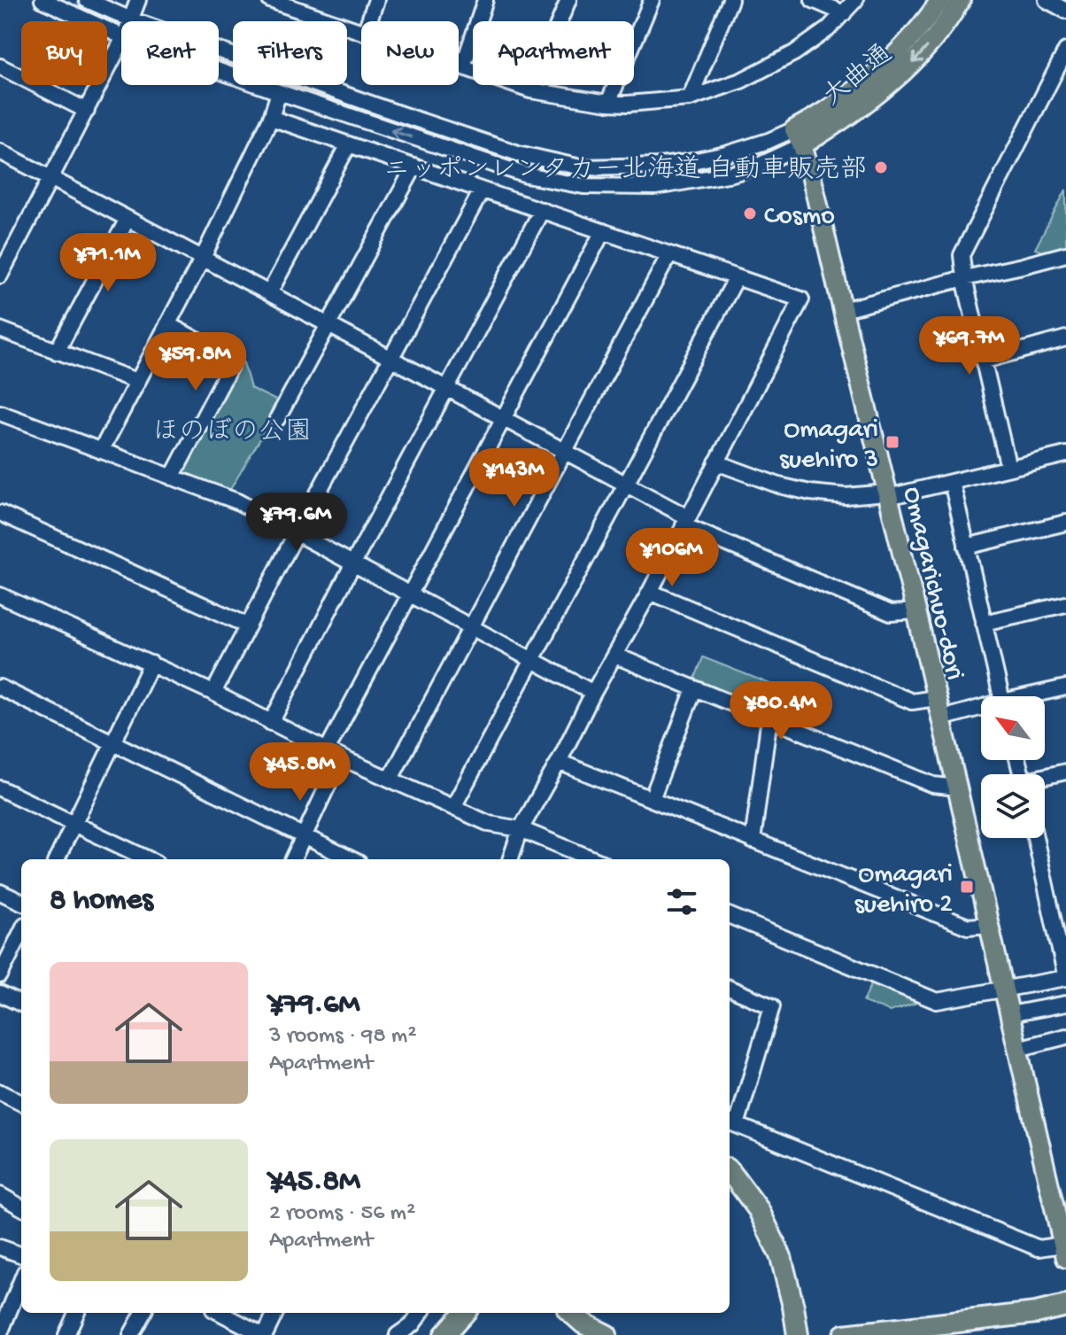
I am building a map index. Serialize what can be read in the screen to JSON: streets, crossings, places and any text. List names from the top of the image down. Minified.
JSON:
{"streets":{"main road":["大曲通","Omagarichuo-dori"]},"crossings":[["大曲通","Omagarichuo-dori"]],"parks":["ほのぼの公園"],"places":{"other":["ニッポンレンタカー北海道 自動車販売部","Cosmo"],"transit":["Omagari suehiro 3","Omagari suehiro 2"]},"north":"top left","page":{"chip":["Buy","Rent","Filters","New","Apartment"],"price":["¥71.1M","¥69.7M","¥59.8M","¥143M","¥79.6M","¥106M","¥80.4M","¥45.8M"],"heading":"8 homes","list":[{"name":"¥79.6M","note":"3 rooms · 98 m² · Apartment"},{"name":"¥45.8M","note":"2 rooms · 56 m² · Apartment"}]}}
